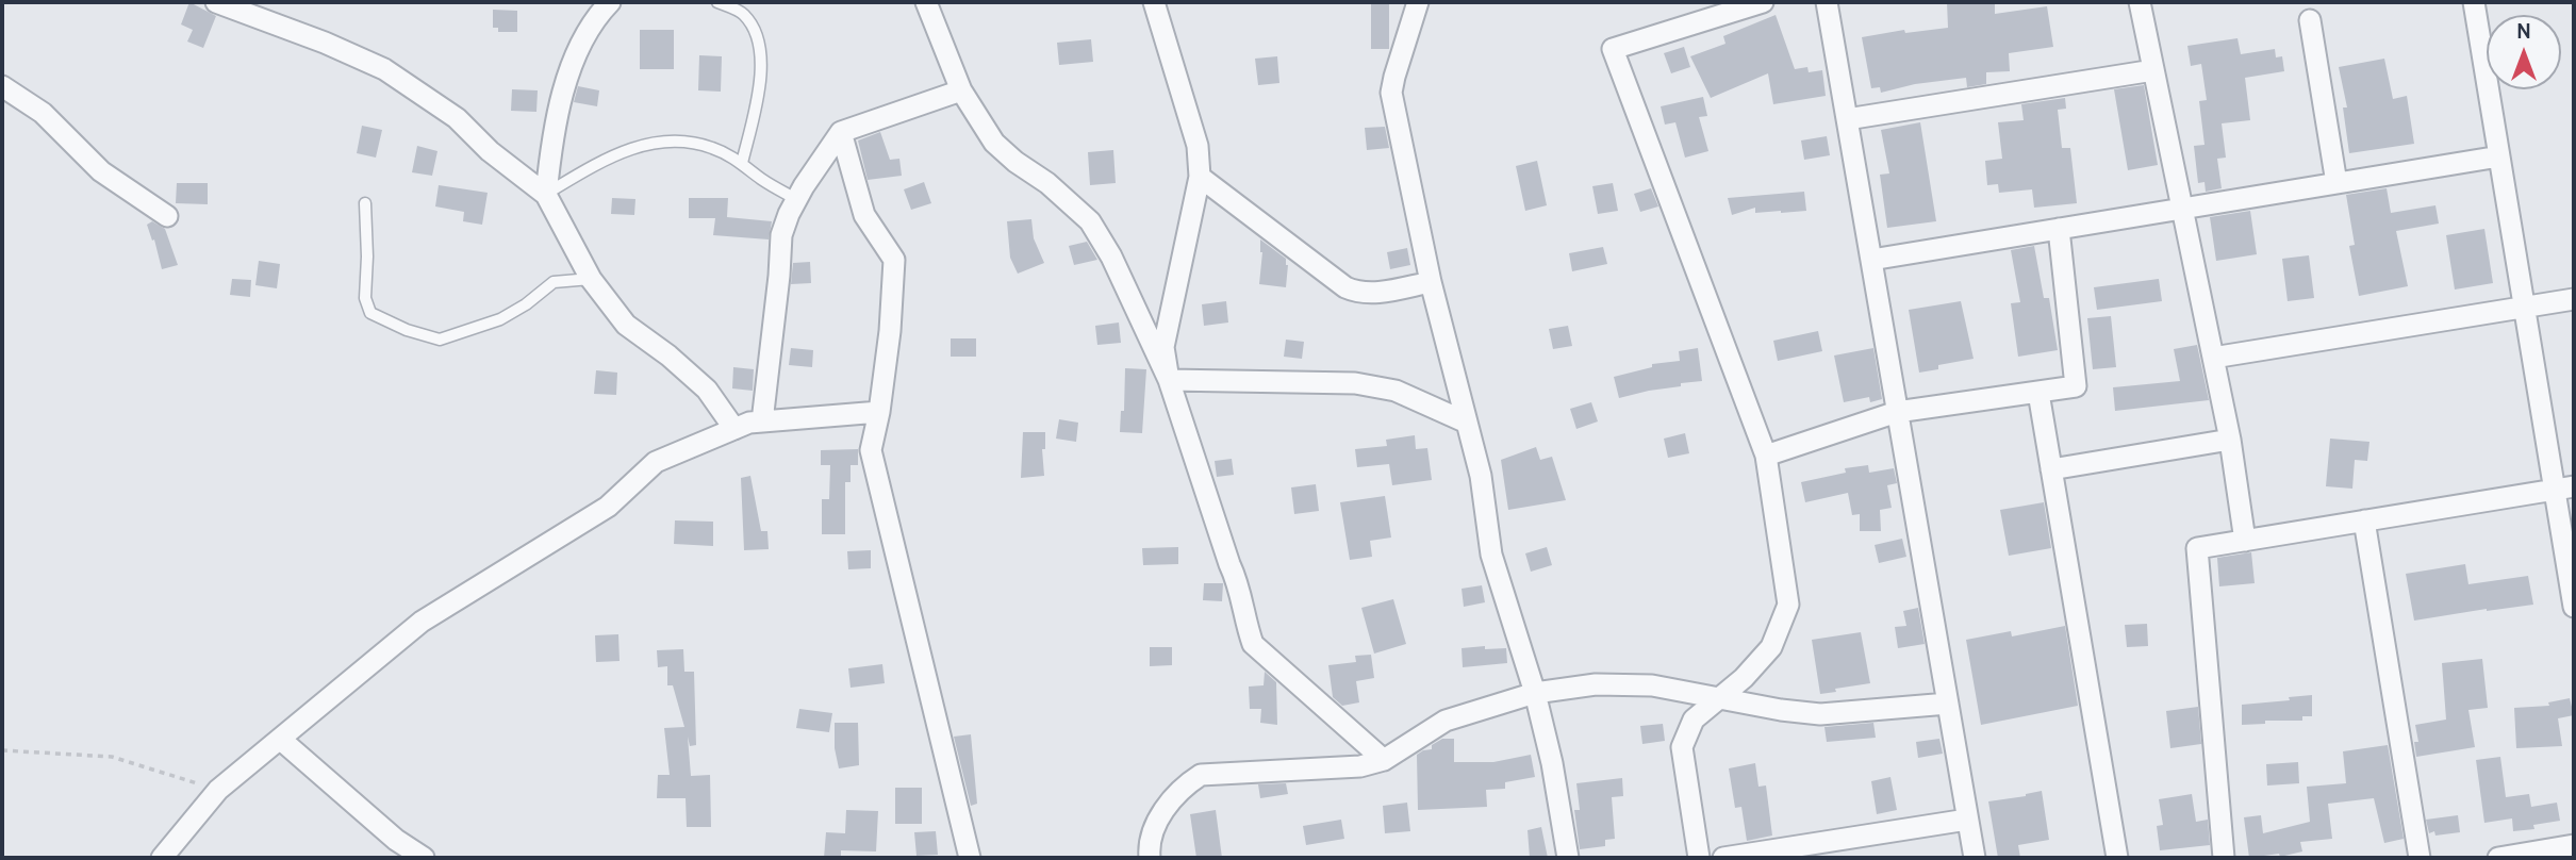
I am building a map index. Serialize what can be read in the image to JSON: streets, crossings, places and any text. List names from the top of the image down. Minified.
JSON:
{"north":"top"}
